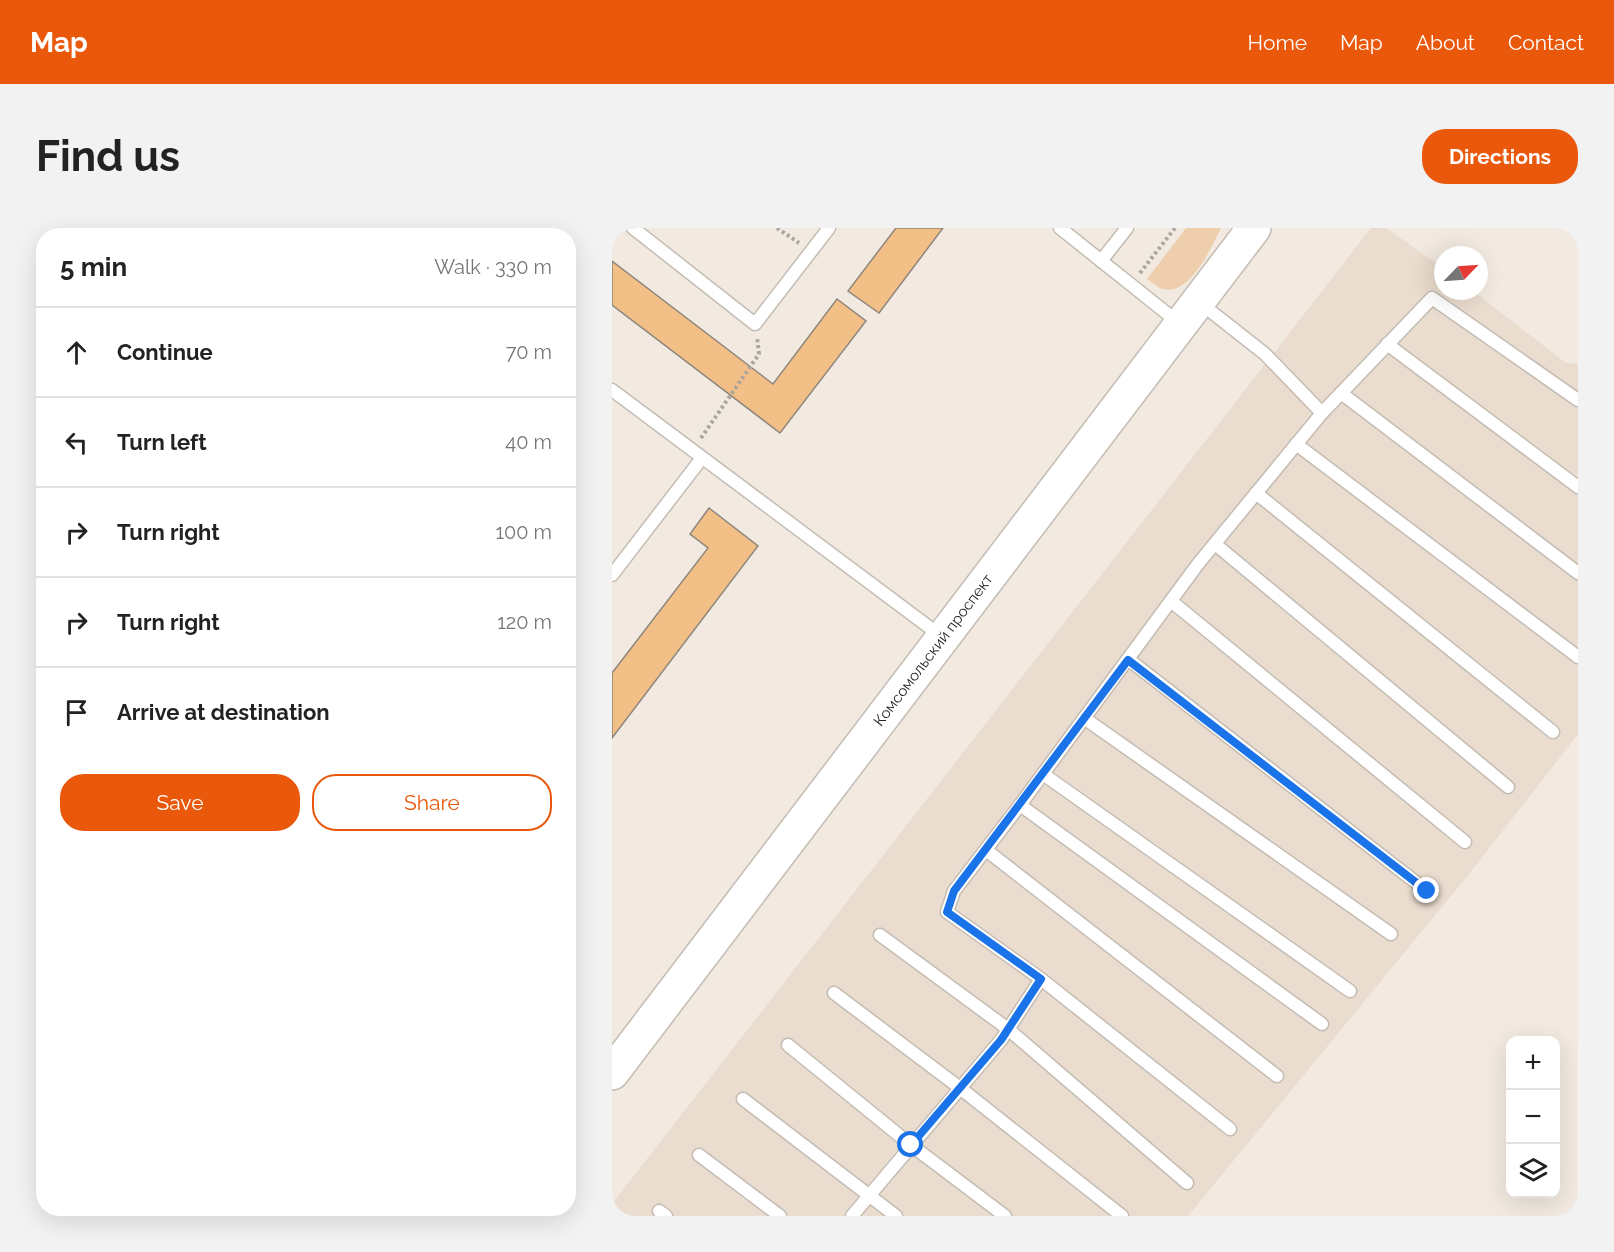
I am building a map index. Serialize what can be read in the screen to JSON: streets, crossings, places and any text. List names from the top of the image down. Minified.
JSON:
{"streets":{"street":["Комсомольский проспект"]},"north":"top right","page":{"header":"Map","nav":["Home","Map","About","Contact"],"buttons":["Directions",["Save","Share"]],"title":"Find us","heading":["5 min","Walk · 330 m"],"list":[["Continue","70 m"],["Turn left","40 m"],["Turn right","100 m"],["Turn right","120 m"],"Arrive at destination"],"map_buttons":["+","−"]}}
